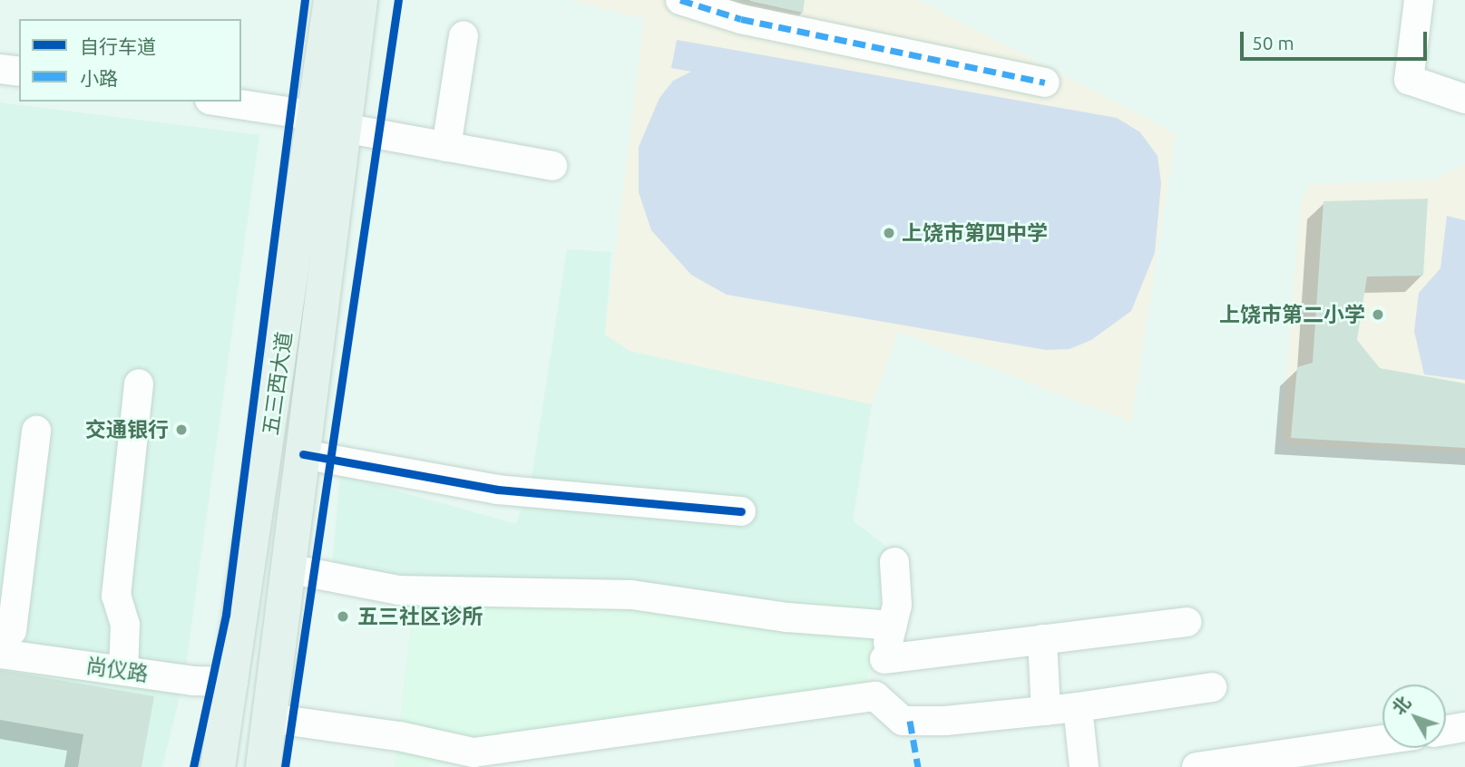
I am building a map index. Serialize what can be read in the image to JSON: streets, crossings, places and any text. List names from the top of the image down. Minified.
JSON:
{"streets":{"main road":["五三西大道"],"street":["尚仪路"]},"crossings":[["五三西大道","尚仪路"]],"places":["上饶市第四中学","上饶市第二小学","交通银行","五三社区诊所"],"legend":["自行车道","小路"],"scale_bar":"50 m","north":"top left"}
